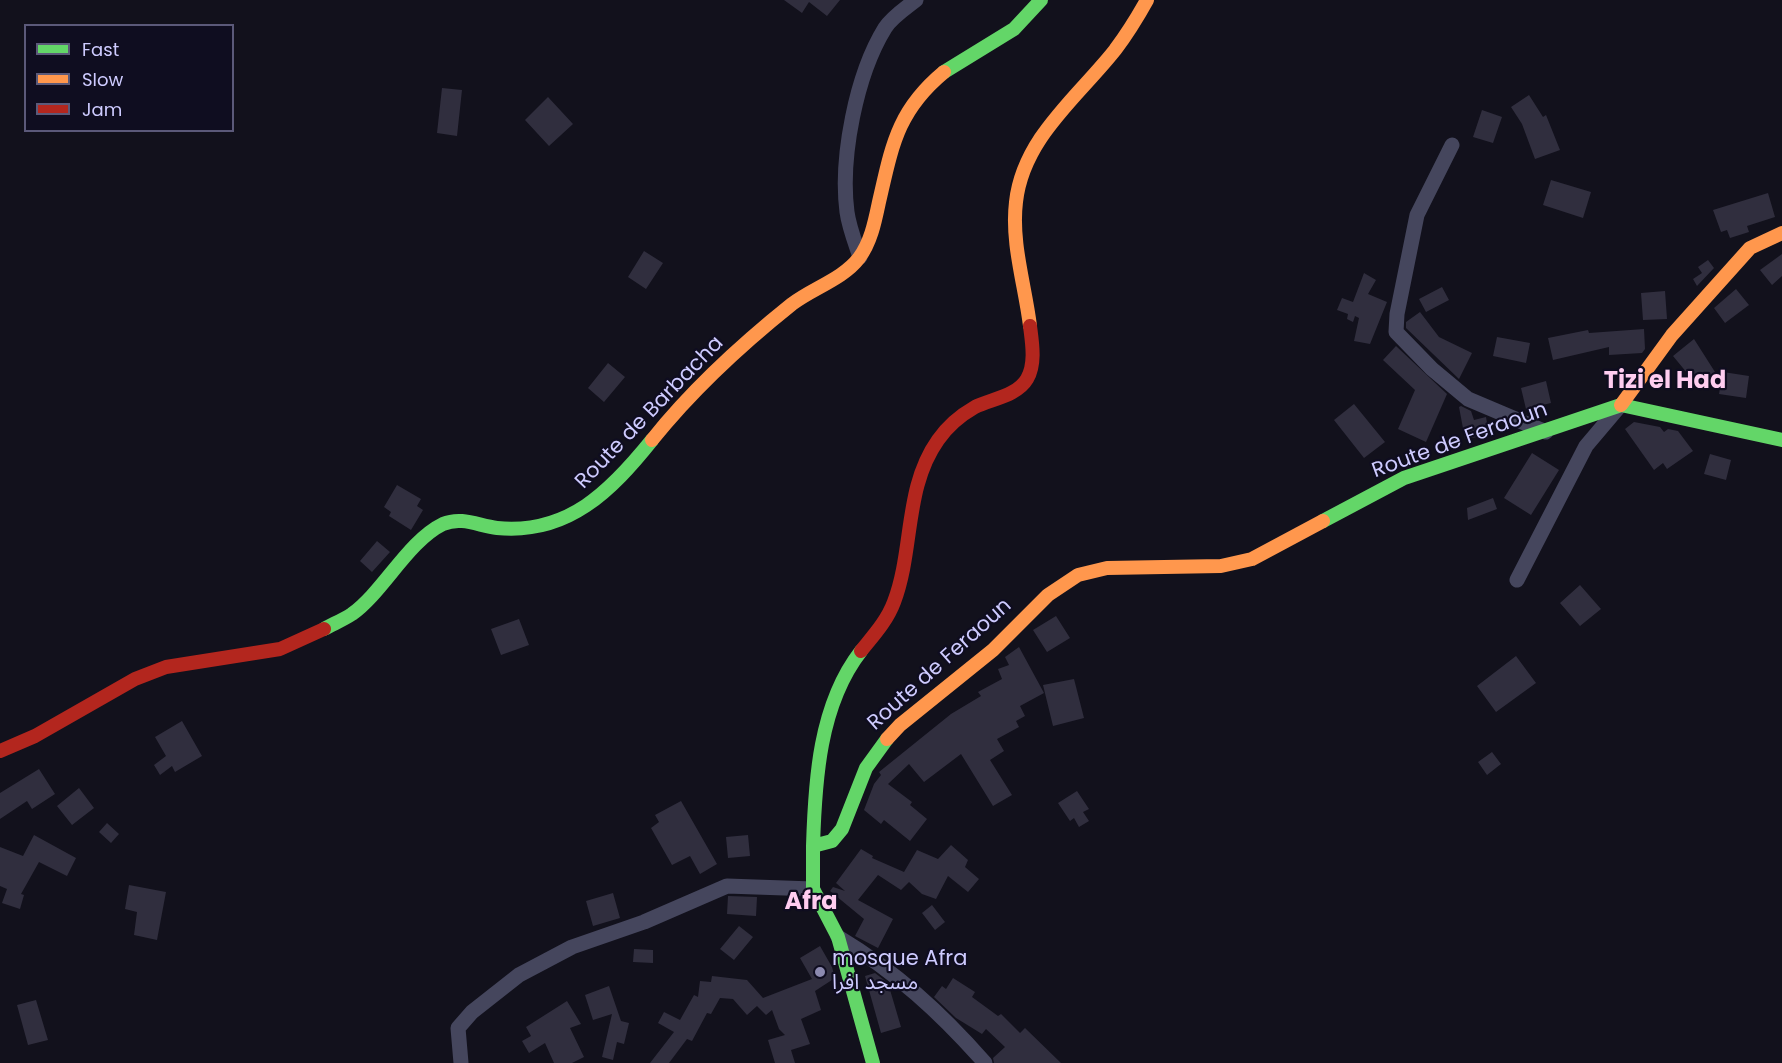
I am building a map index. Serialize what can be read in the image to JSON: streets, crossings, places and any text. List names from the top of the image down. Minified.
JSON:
{"streets":{"main road":["Route de Barbacha","Route de Feraoun"]},"districts":["Tizi el Had","Afra"],"places":["mosque Afra مسجد افرا"],"legend":["Fast","Slow","Jam"]}
